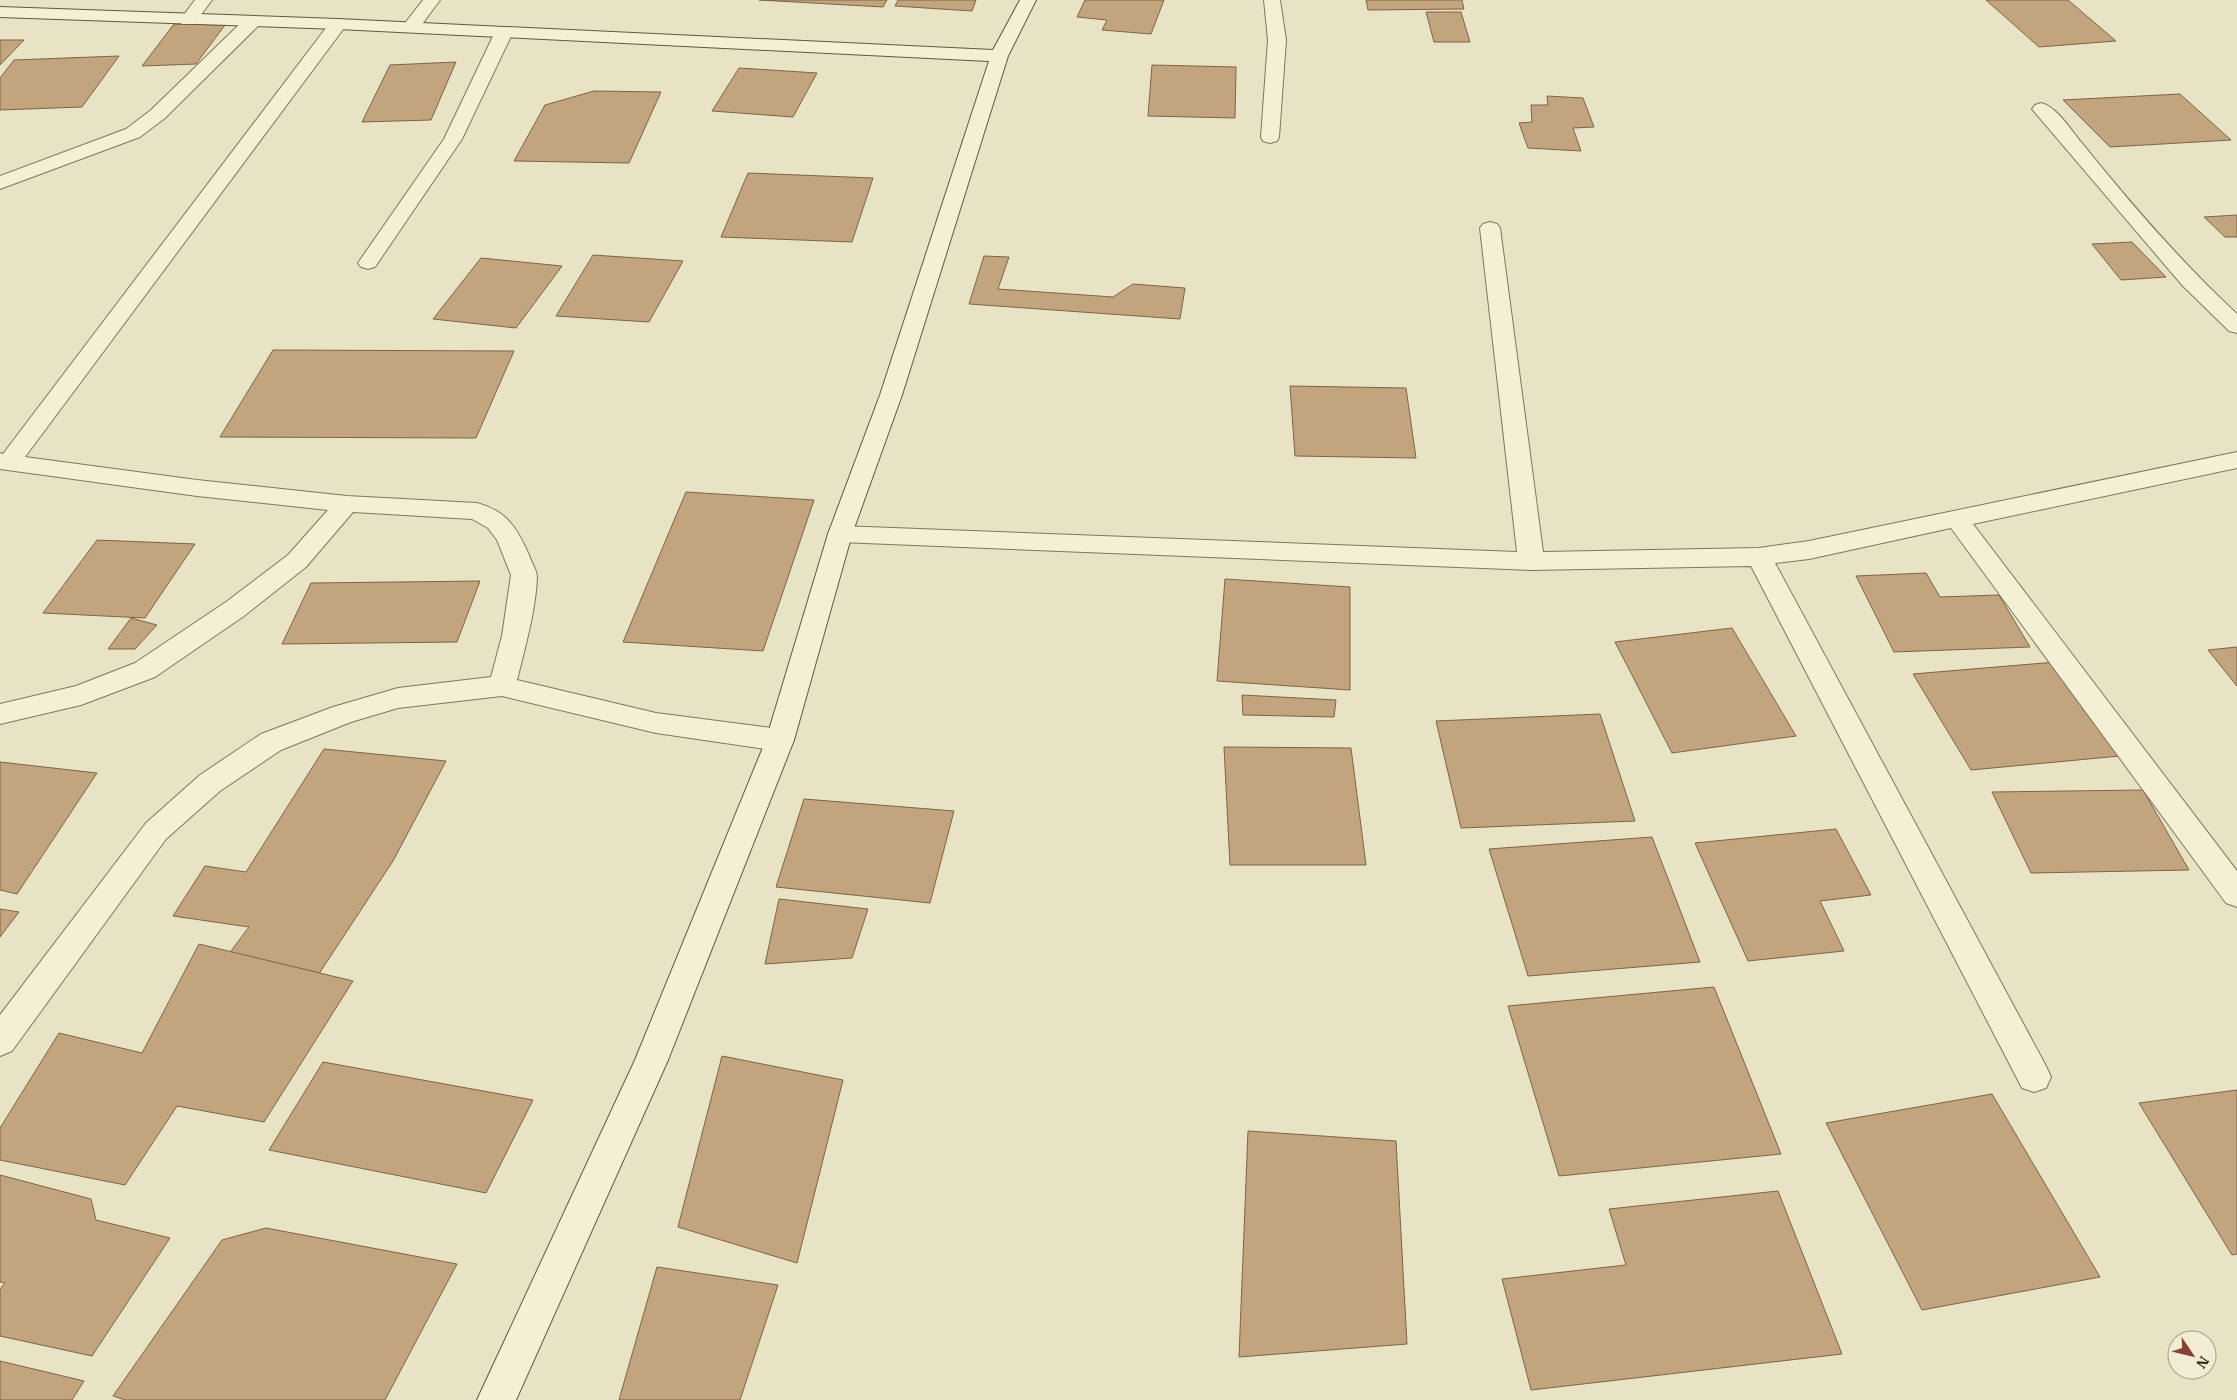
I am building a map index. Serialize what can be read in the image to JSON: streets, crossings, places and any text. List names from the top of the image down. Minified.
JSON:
{"north":"bottom right"}
